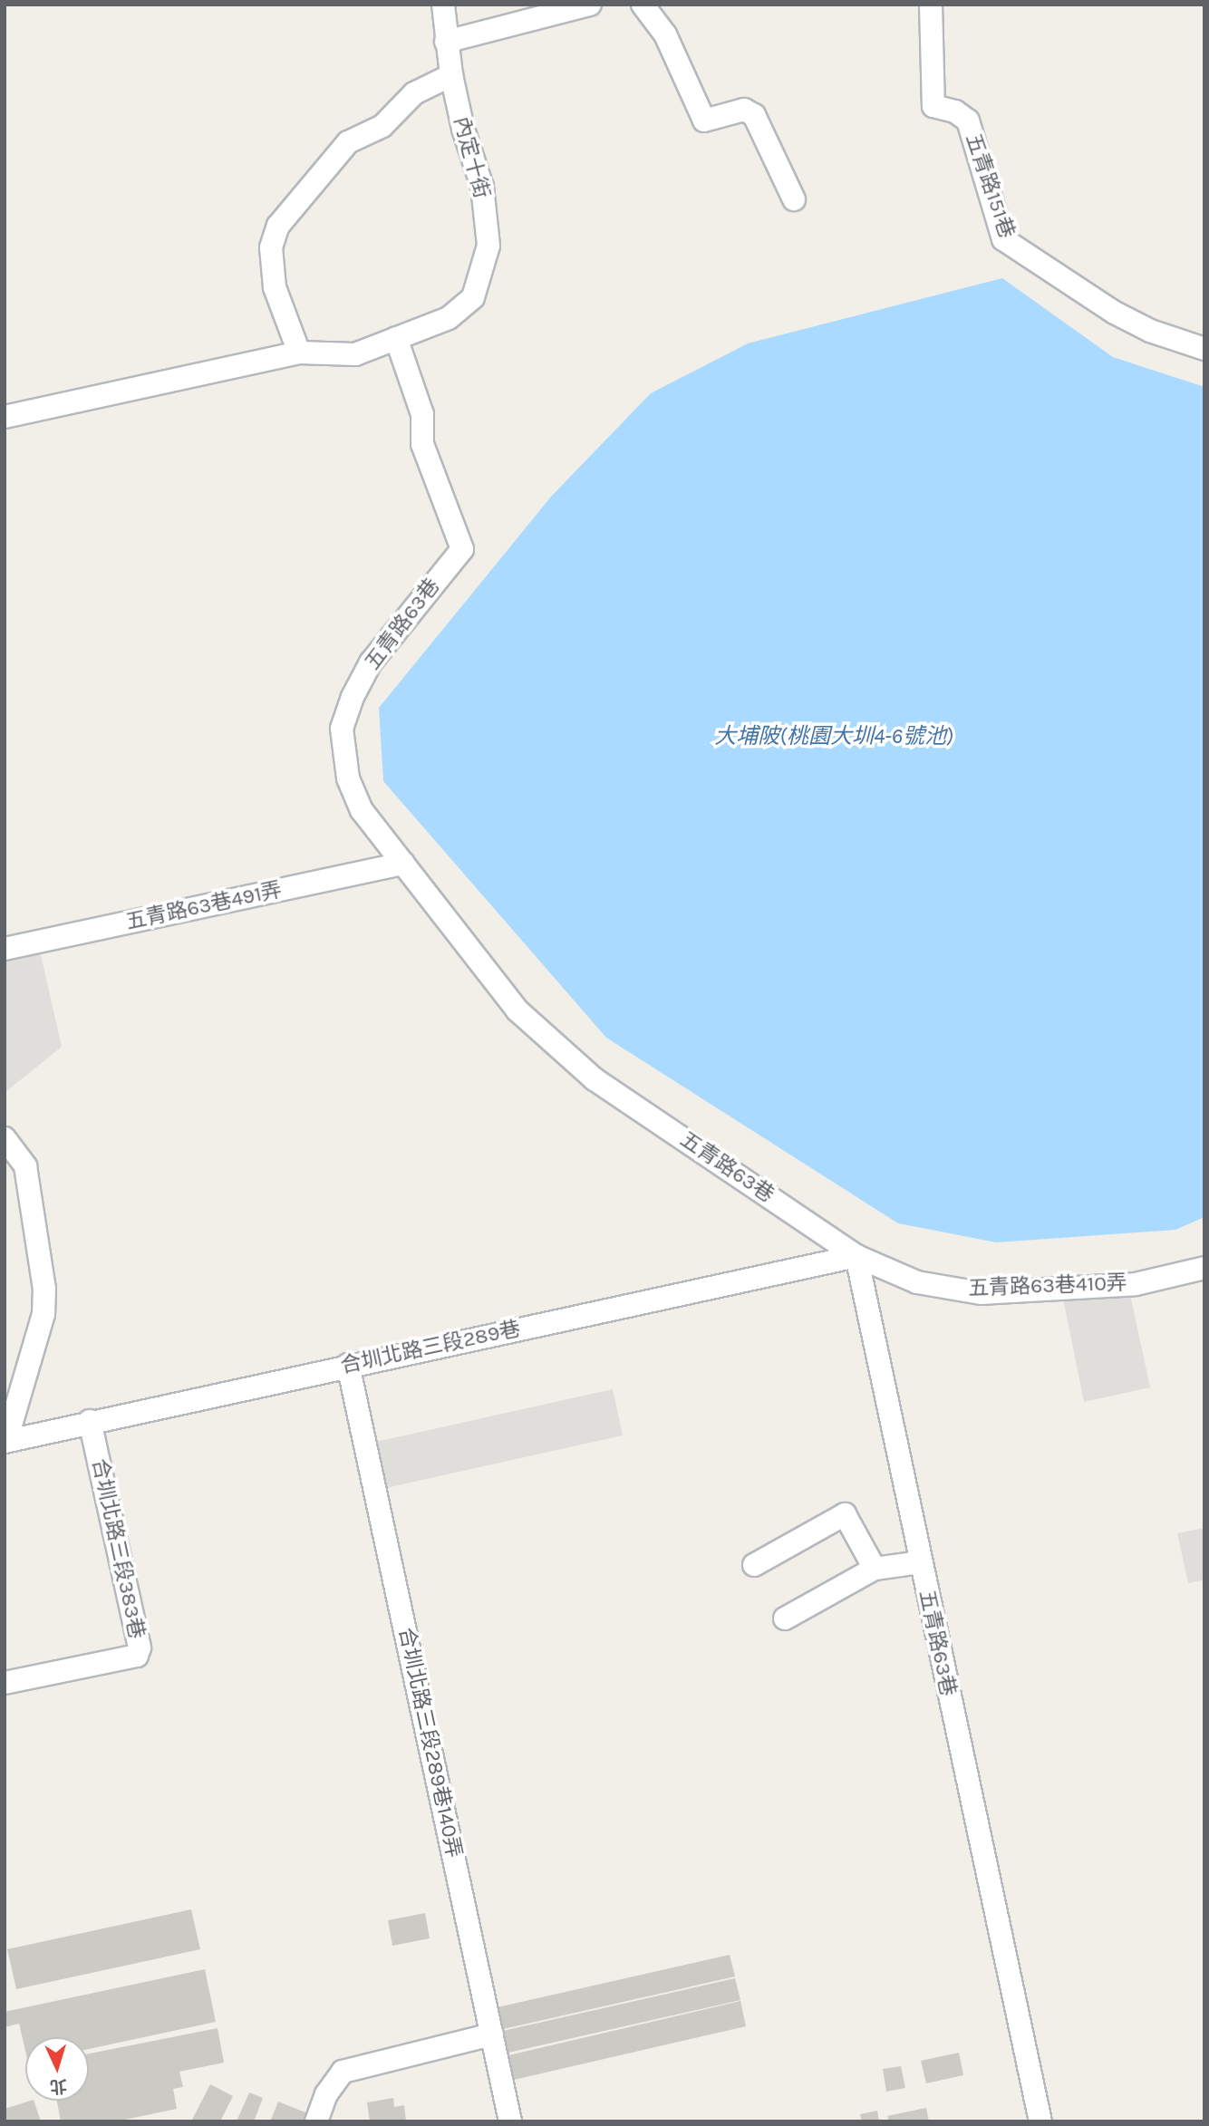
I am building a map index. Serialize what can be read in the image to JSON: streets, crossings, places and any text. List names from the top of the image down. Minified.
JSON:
{"streets":{"street":["內定十街","五青路151巷","五青路63巷","五青路63巷491弄","五青路63巷410弄","合圳北路三段289巷","合圳北路三段383巷","合圳北路三段289巷140弄"]},"crossings":[["內定十街","五青路63巷"],["五青路63巷","五青路63巷491弄"],["五青路63巷","五青路63巷410弄"],["五青路63巷","合圳北路三段289巷"],["五青路63巷410弄","合圳北路三段289巷"],["合圳北路三段289巷","合圳北路三段383巷"],["合圳北路三段289巷","合圳北路三段289巷140弄"]],"water":["大埔陂(桃園大圳4-6號池)"],"north":"bottom"}
